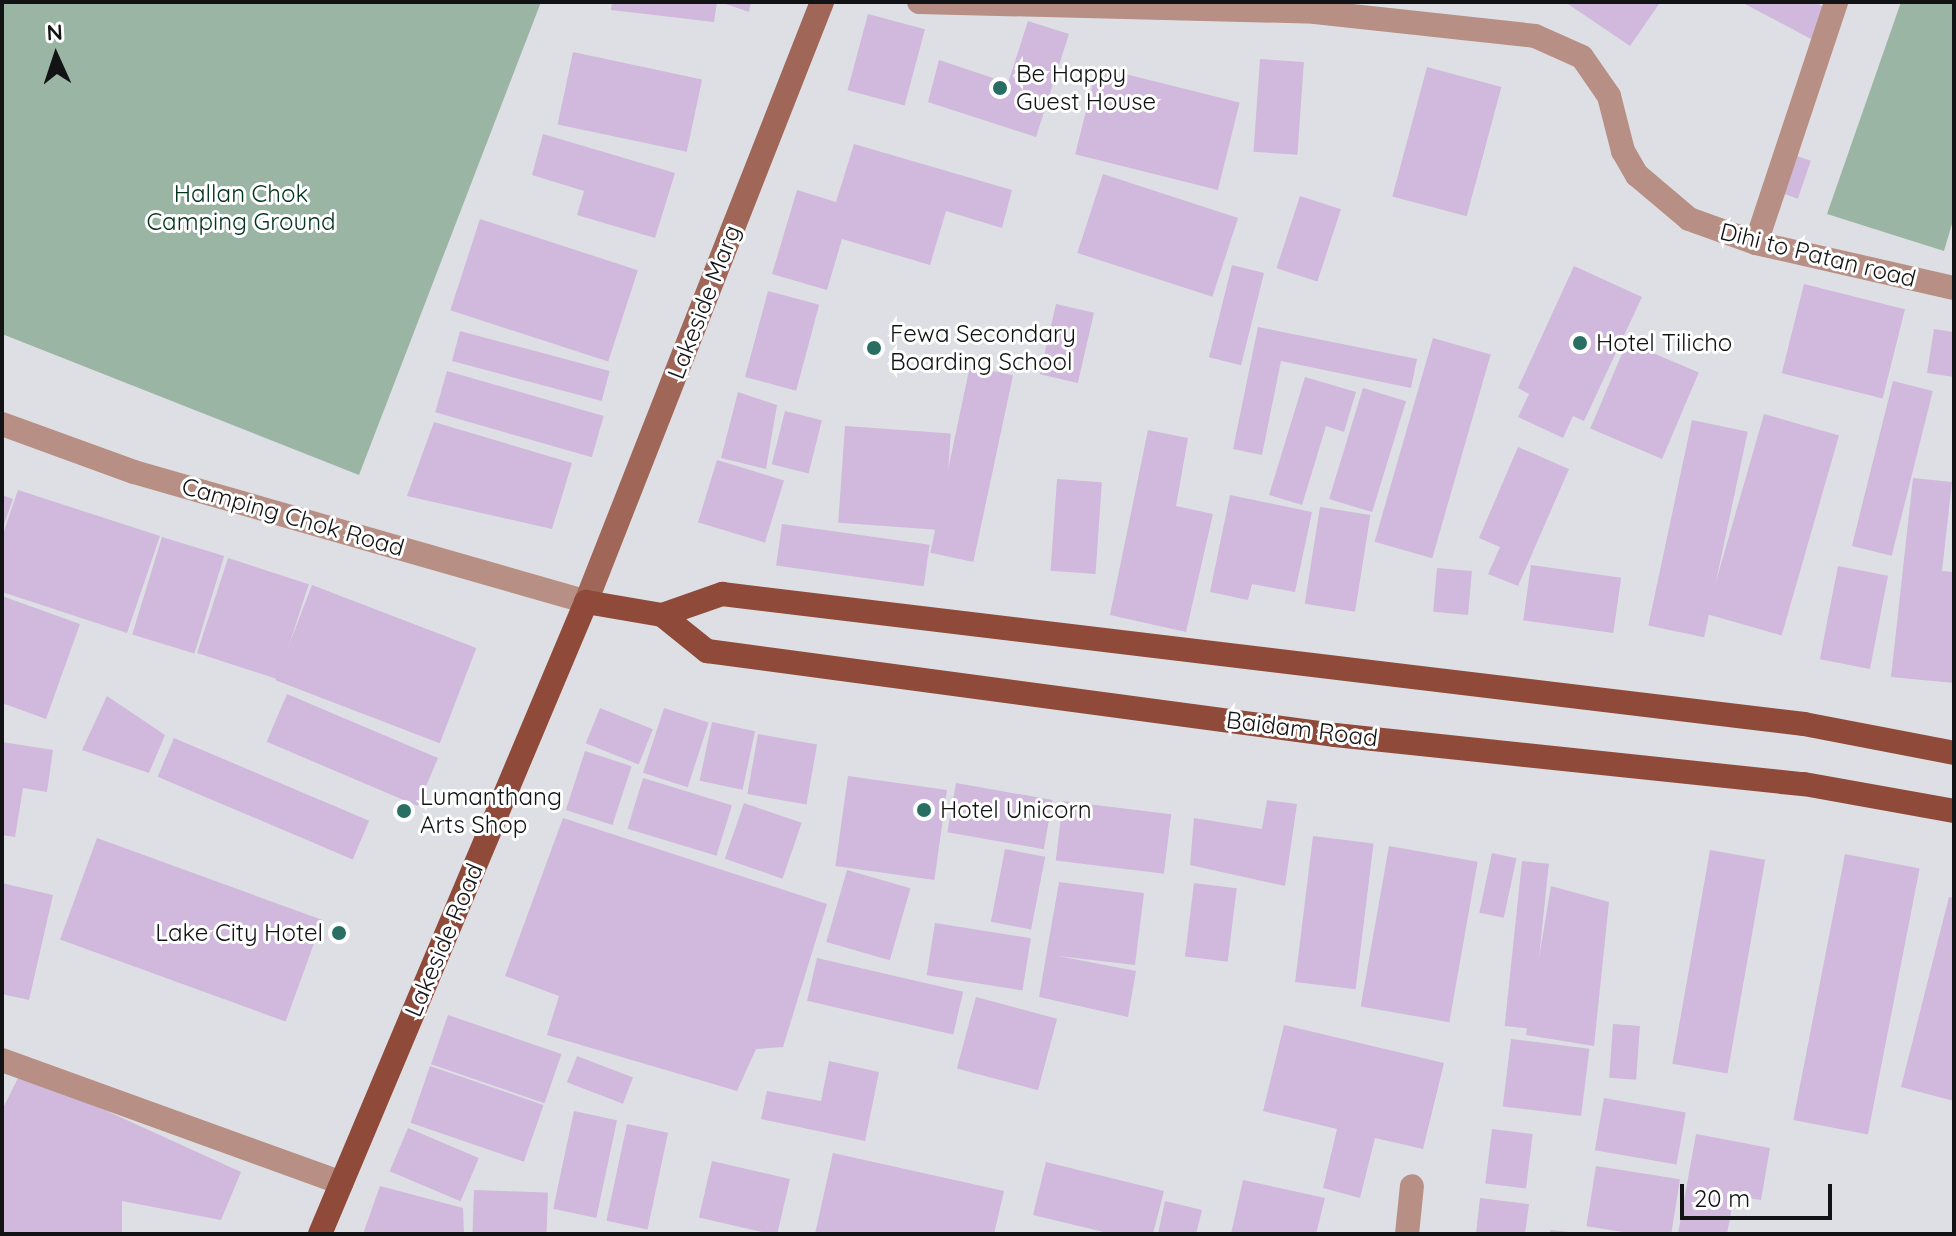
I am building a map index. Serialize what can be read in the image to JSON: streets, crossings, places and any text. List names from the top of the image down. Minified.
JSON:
{"streets":{"main road":["Lakeside Marg","Baidam Road","Lakeside Road"],"street":["Dihi to Patan road","Camping Chok Road"]},"crossings":[["Lakeside Marg","Camping Chok Road"],["Lakeside Marg","Baidam Road"],["Lakeside Marg","Lakeside Road"],["Camping Chok Road","Baidam Road"],["Camping Chok Road","Lakeside Road"],["Baidam Road","Lakeside Road"]],"parks":["Hallan Chok Camping Ground"],"places":["Be Happy Guest House","Hotel Tilicho","Fewa Secondary Boarding School","Hotel Unicorn","Lumanthang Arts Shop","Lake City Hotel"],"scale_bar":"20 m","north":"top"}
